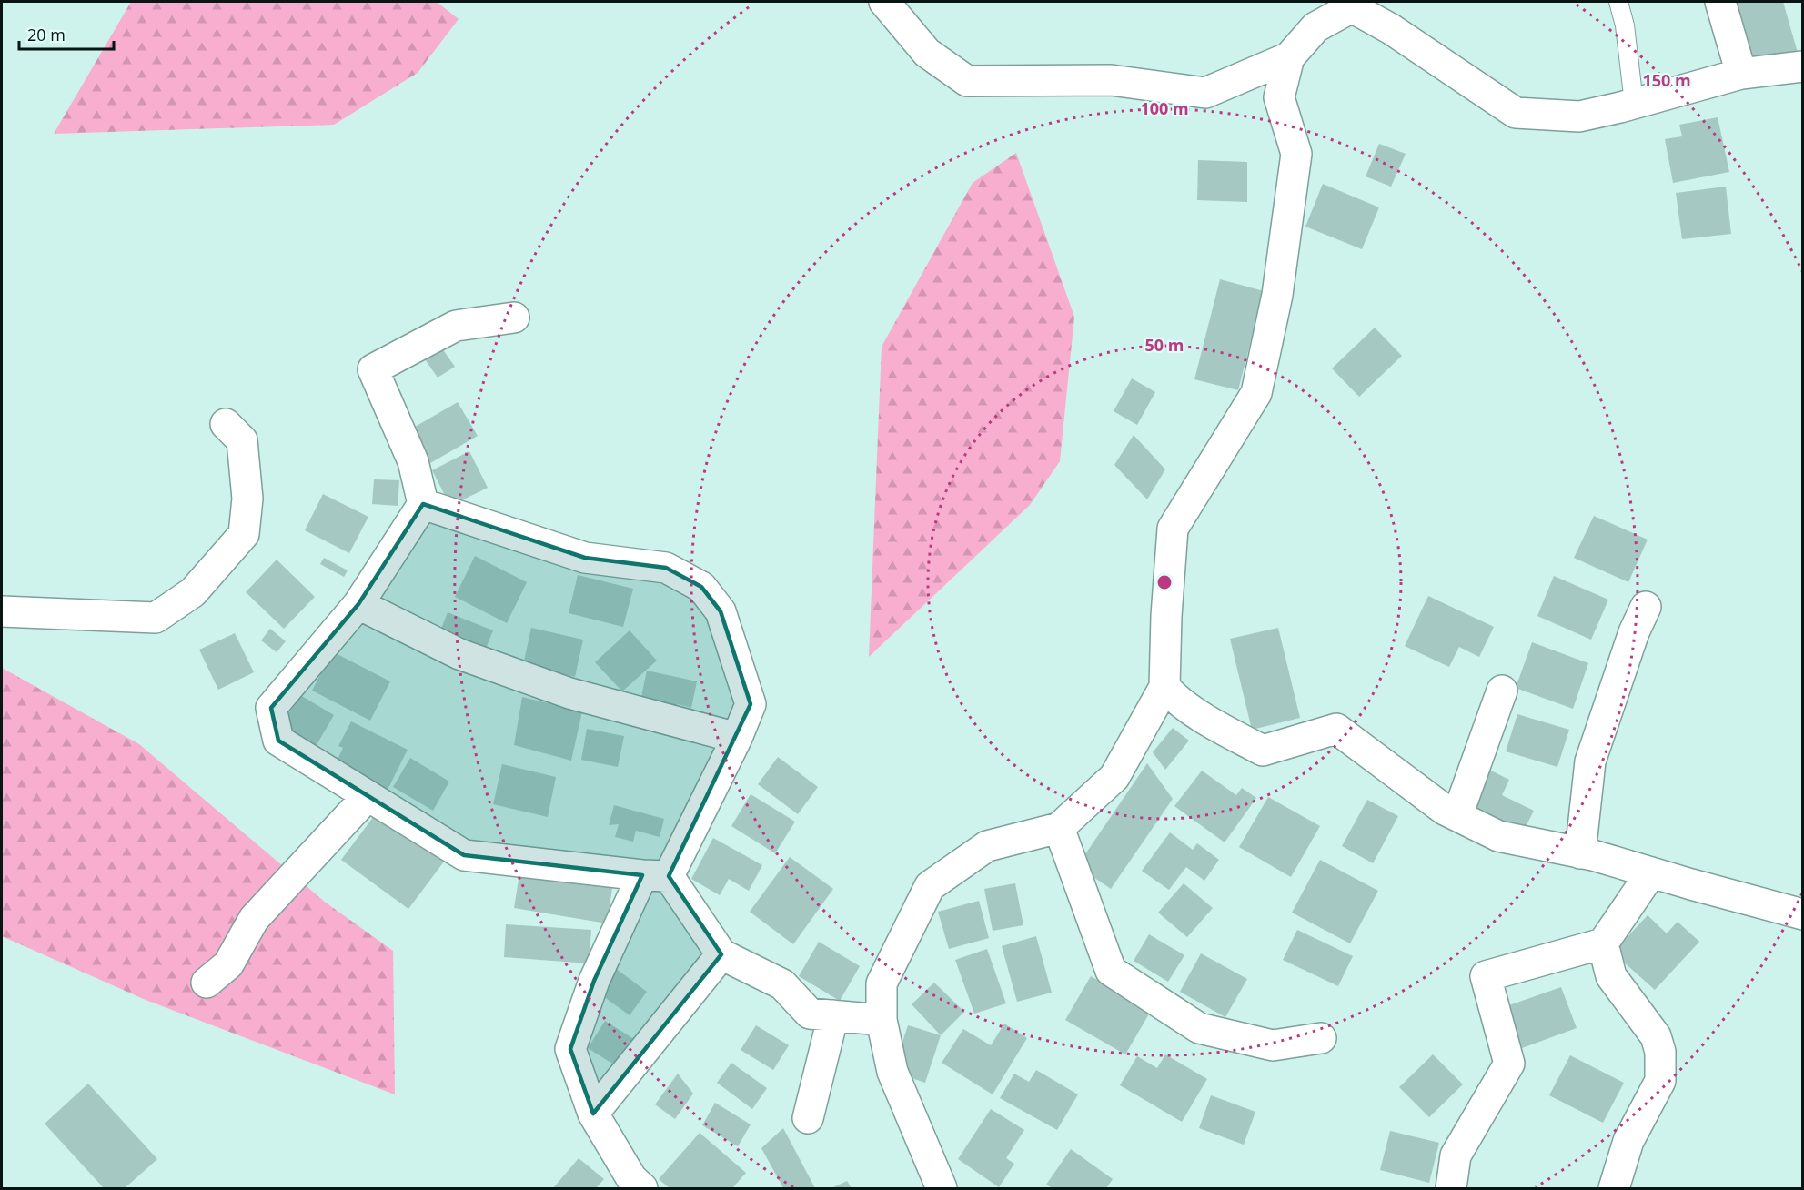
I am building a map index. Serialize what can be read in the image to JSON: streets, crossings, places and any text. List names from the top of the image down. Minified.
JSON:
{"scale_bar":"20 m","rings":["150 m","100 m","50 m"]}
